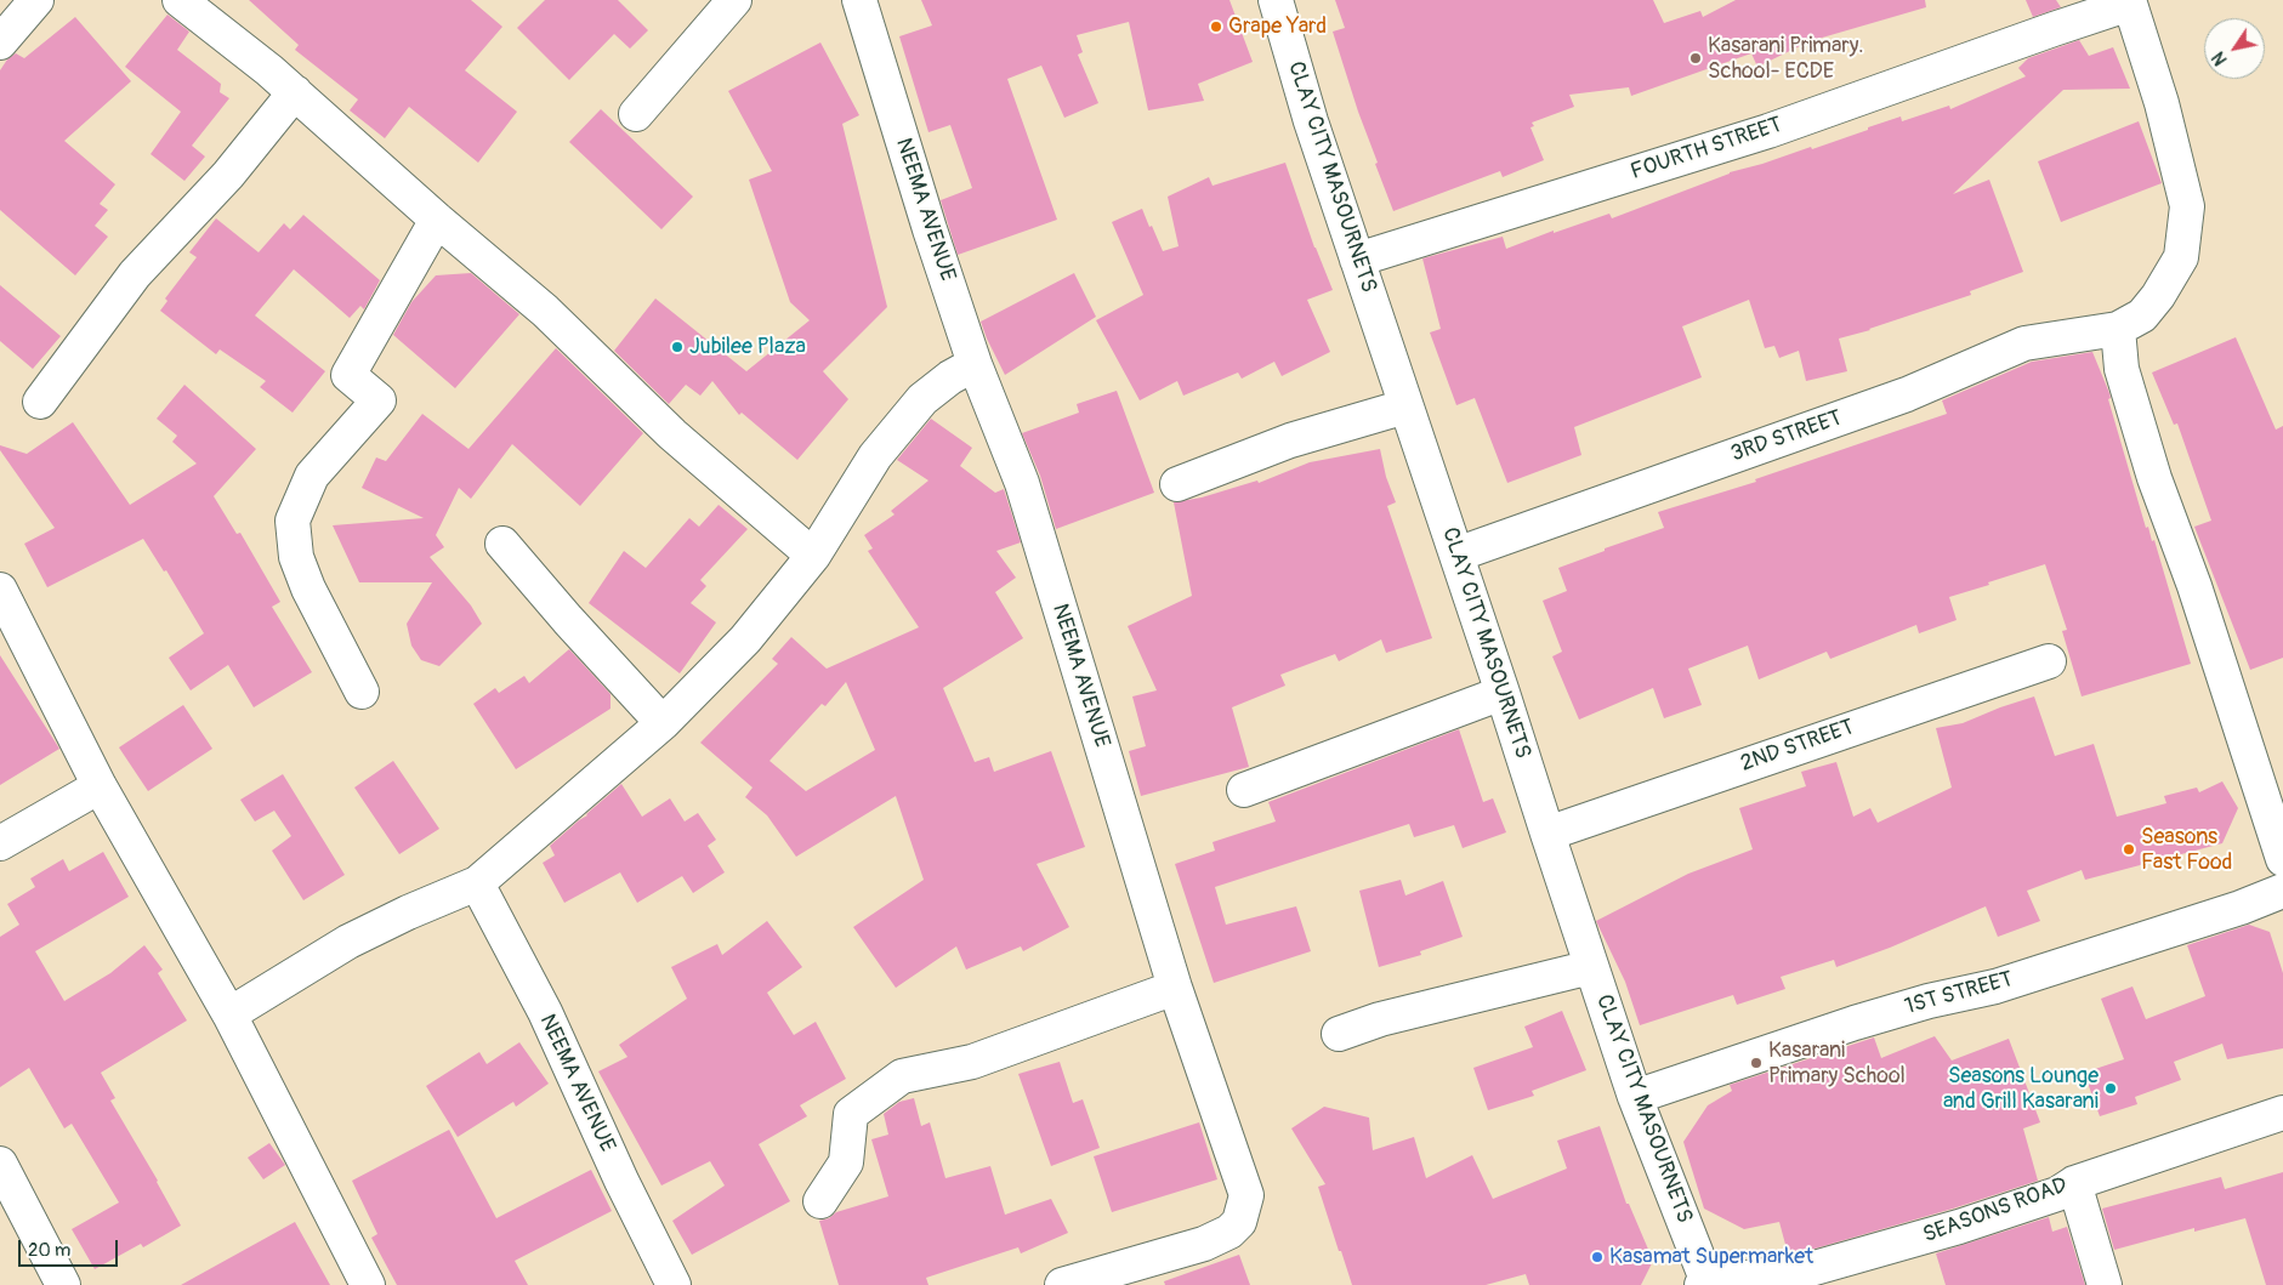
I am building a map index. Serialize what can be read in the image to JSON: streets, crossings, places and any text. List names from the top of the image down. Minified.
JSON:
{"streets":{"street":["FOURTH STREET","CLAY CITY MASOURNETS","NEEMA AVENUE","3RD STREET","2ND STREET","1ST STREET","SEASONS ROAD"]},"crossings":[["FOURTH STREET","CLAY CITY MASOURNETS"],["CLAY CITY MASOURNETS","3RD STREET"],["CLAY CITY MASOURNETS","2ND STREET"],["CLAY CITY MASOURNETS","1ST STREET"],["CLAY CITY MASOURNETS","SEASONS ROAD"]],"places":["Grape Yard","Kasarani Primary. School- ECDE","Jubilee Plaza","Seasons Fast Food","Kasarani Primary School","Seasons Lounge and Grill Kasarani","Kasamat Supermarket"],"scale_bar":"20 m","north":"bottom left"}
